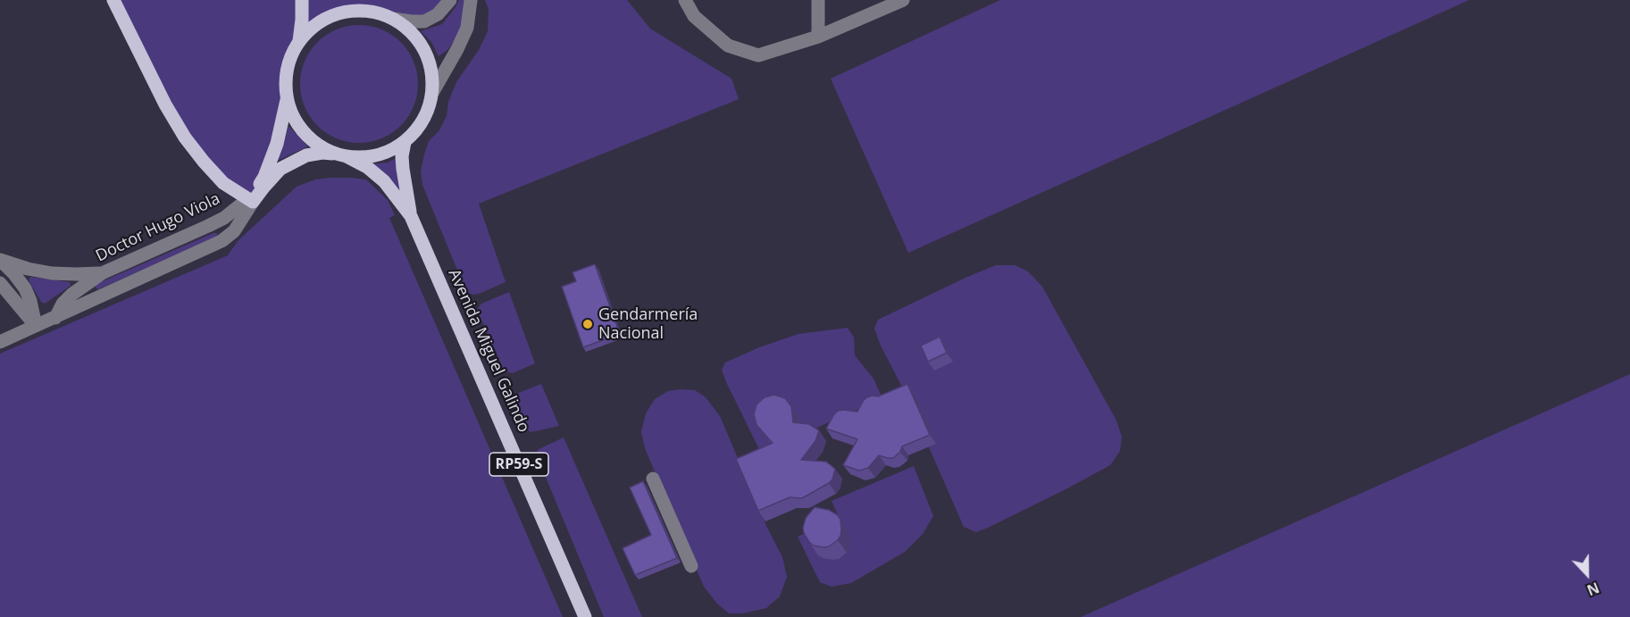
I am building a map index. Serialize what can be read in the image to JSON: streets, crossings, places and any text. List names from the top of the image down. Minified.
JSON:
{"streets":{"main road":["Doctor Hugo Viola","Avenida Miguel Galindo","RP59-S"]},"crossings":[["Doctor Hugo Viola","Avenida Miguel Galindo"]],"places":["Gendarmería Nacional"],"north":"bottom"}
